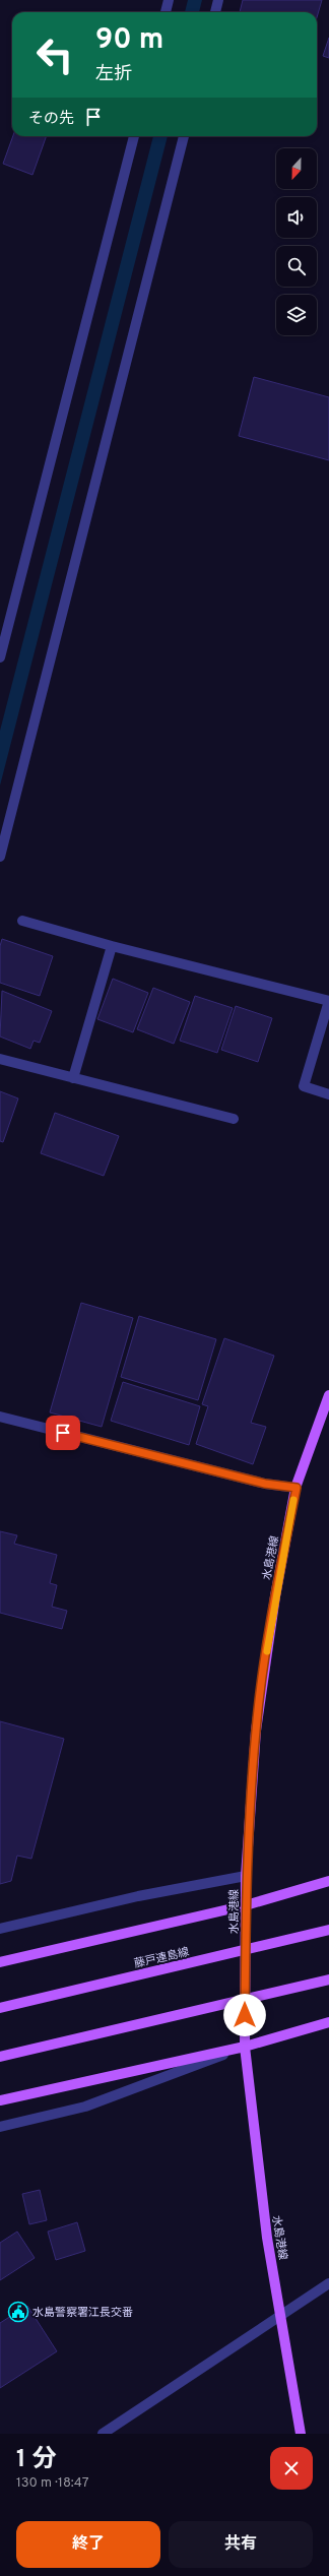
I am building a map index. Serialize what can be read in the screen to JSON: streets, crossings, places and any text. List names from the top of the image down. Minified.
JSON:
{"streets":{"main road":["水島港線","藤戸連島線"]},"places":{"public building":["水島警察署江長交番"]},"north":"bottom","page":{"turn":["90 m","左折"],"then":"その先","heading":["1 分","130 m · 18:47"],"buttons":["終了","共有"]}}
